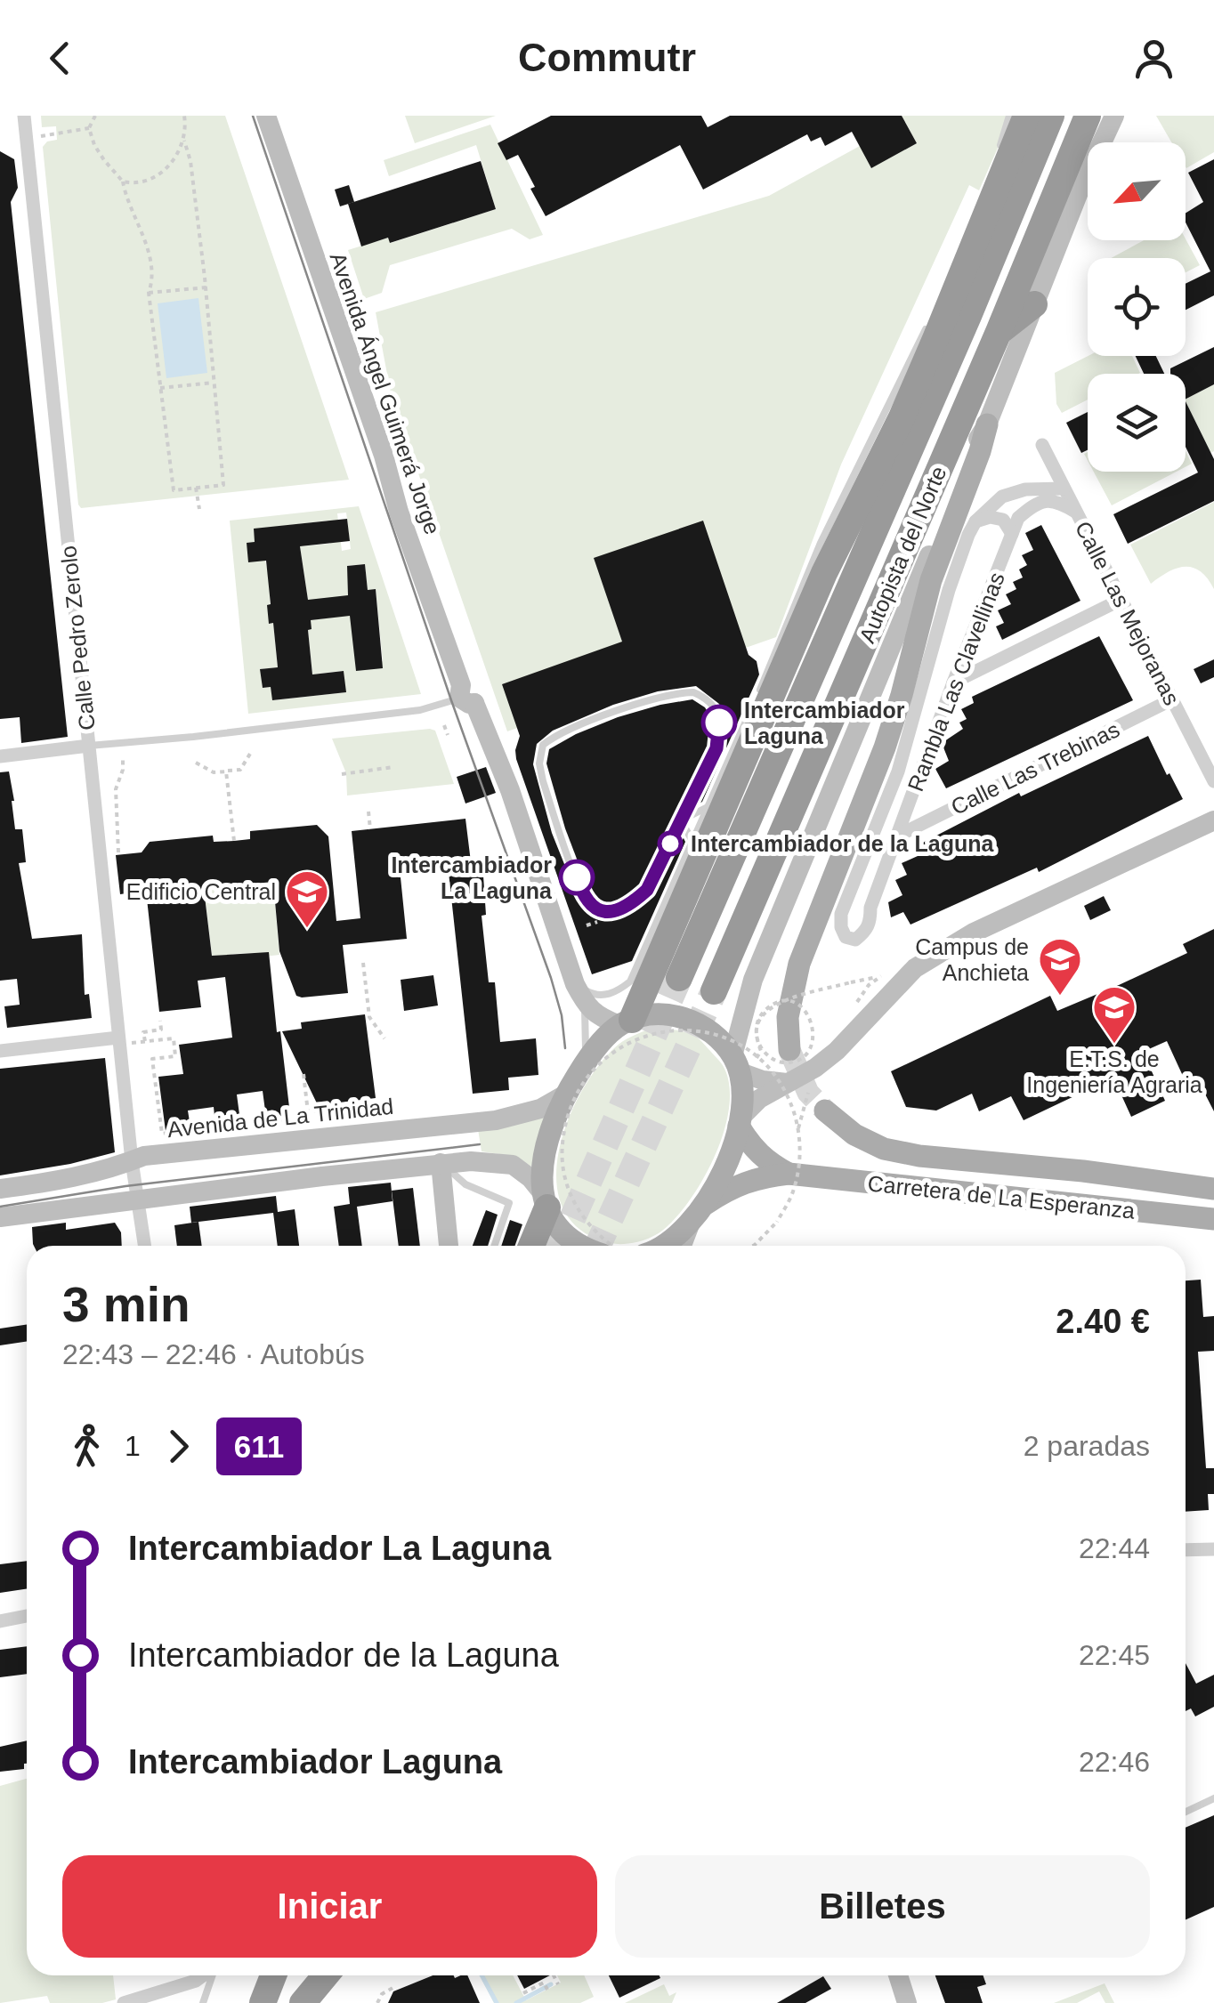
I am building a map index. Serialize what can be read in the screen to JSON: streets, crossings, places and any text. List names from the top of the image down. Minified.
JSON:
{"streets":{"highway":["Autopista del Norte"],"main road":["Avenida Ángel Guimerá Jorge","Avenida de La Trinidad","Carretera de La Esperanza"],"street":["Calle Las Mejoranas","Calle Pedro Zerolo","Rambla Las Clavellinas","Calle Las Trebinas"]},"crossings":[["Calle Las Mejoranas","Rambla Las Clavellinas"],["Calle Las Mejoranas","Calle Las Trebinas"],["Calle Pedro Zerolo","Avenida de La Trinidad"],["Rambla Las Clavellinas","Calle Las Trebinas"]],"places":{"other":["Intercambiador Laguna","Intercambiador de la Laguna","Intercambiador La Laguna"],"school or university":["Edificio Central","Campus de Anchieta","E.T.S. de Ingeniería Agraria"]},"lines":["bus line 611"],"north":"bottom left","page":{"header":"Commutr","heading":["3 min","22:43 – 22:46 · Autobús","2.40 €"],"legs":["1","611","2 paradas"],"list":[{"name":"Intercambiador La Laguna","value":"22:44"},{"name":"Intercambiador de la Laguna","value":"22:45"},{"name":"Intercambiador Laguna","value":"22:46"}],"buttons":["Iniciar","Billetes"]}}
